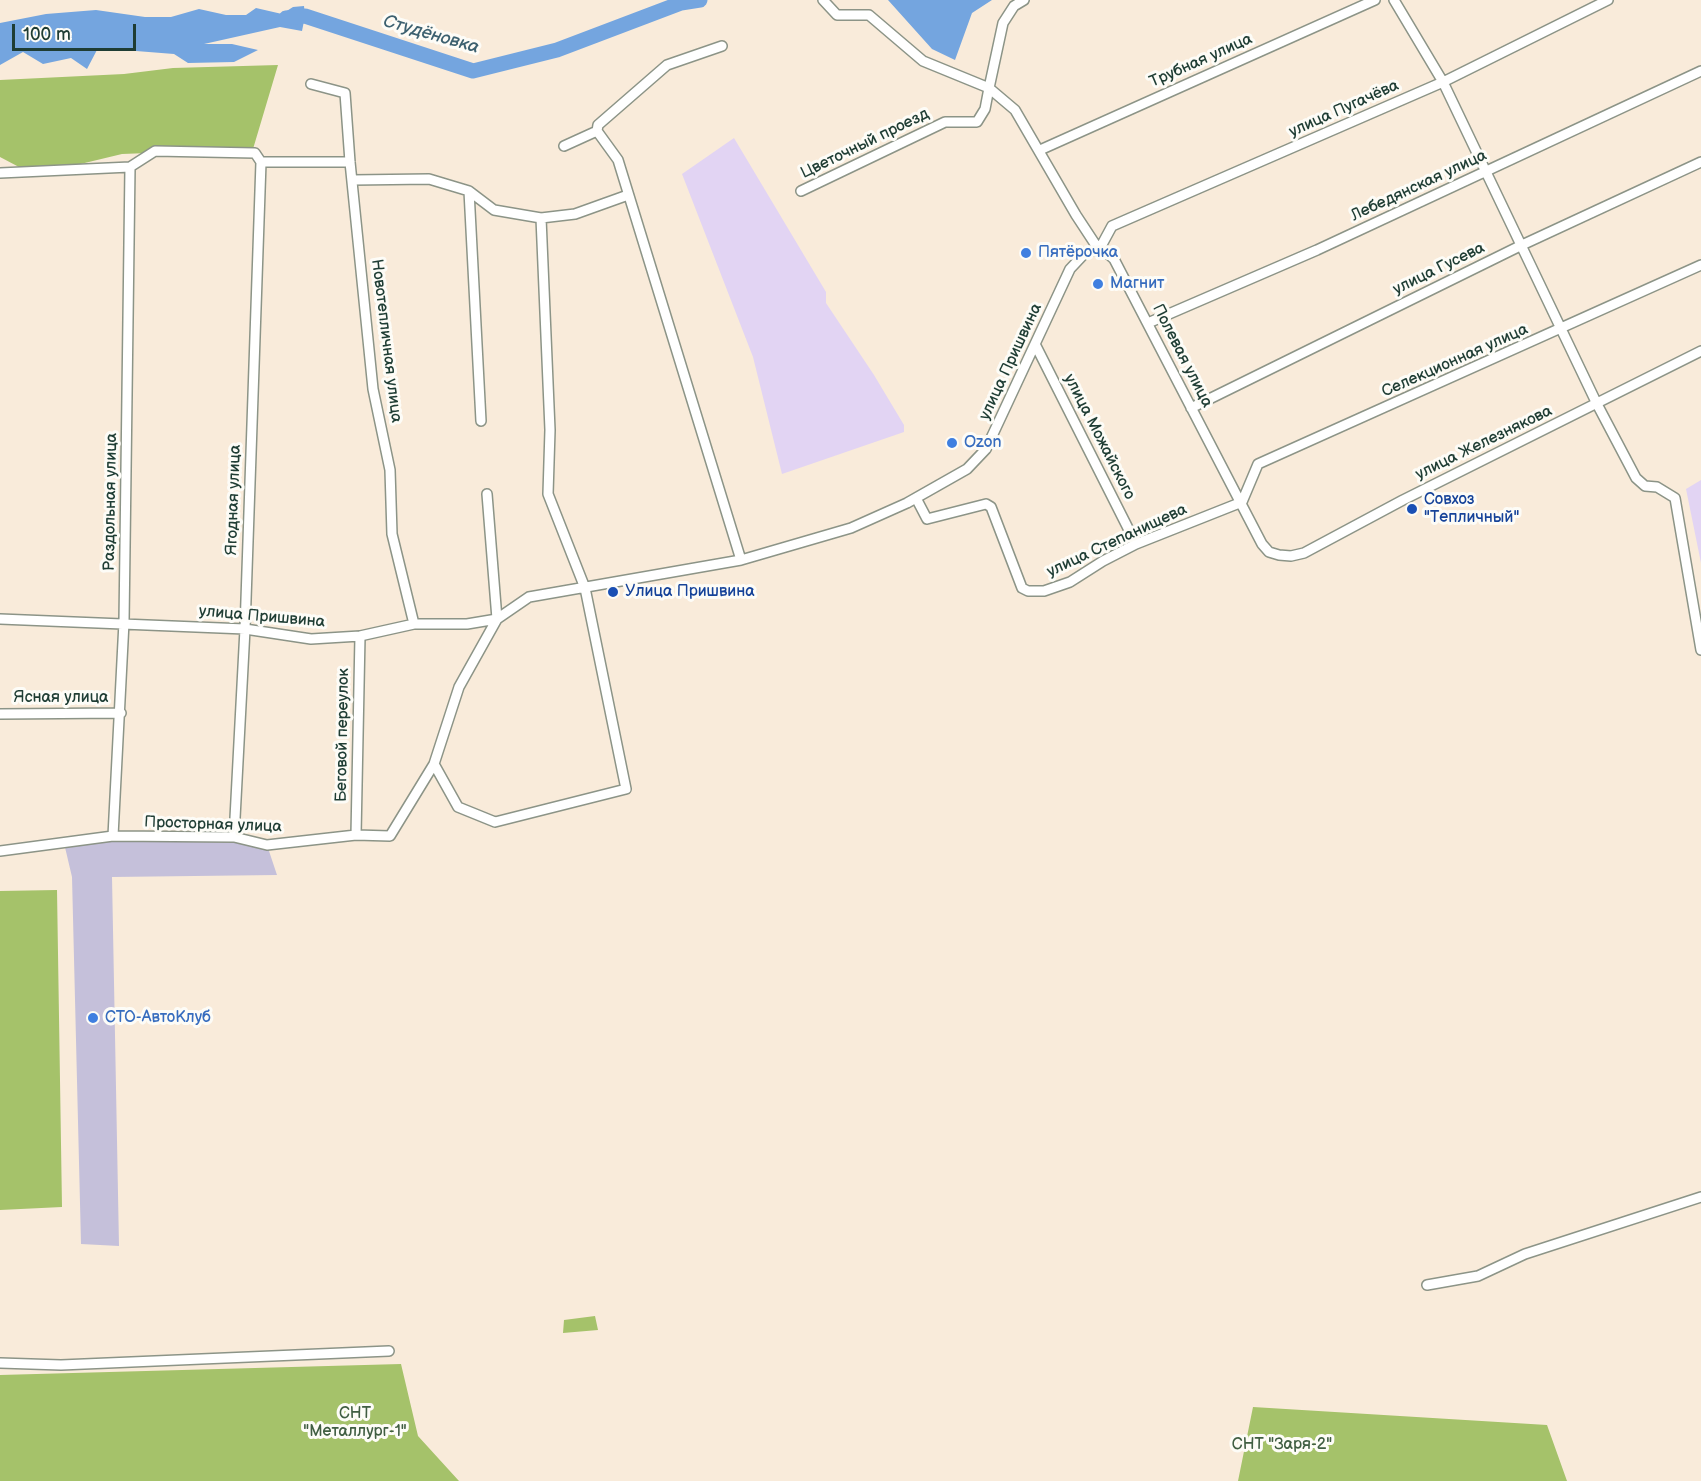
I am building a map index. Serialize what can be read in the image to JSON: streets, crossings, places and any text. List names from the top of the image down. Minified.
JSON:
{"streets":{"street":["Трубная улица","улица Пугачёва","Цветочный проезд","Лебедянская улица","улица Гусева","Новотепличная улица","Полевая улица","Селекционная улица","улица Пришвина","улица Можайского","улица Железнякова","Ягодная улица","Раздольная улица","улица Степанищева","Ясная улица","Беговой переулок","Просторная улица"]},"crossings":[["Трубная улица","Полевая улица"],["улица Пугачёва","Полевая улица"],["улица Пугачёва","улица Пришвина"],["Цветочный проезд","Полевая улица"],["Лебедянская улица","Полевая улица"],["улица Гусева","Полевая улица"],["Новотепличная улица","улица Пришвина"],["Полевая улица","Селекционная улица"],["Полевая улица","улица Пришвина"],["Полевая улица","улица Железнякова"],["Полевая улица","улица Степанищева"],["Селекционная улица","улица Степанищева"],["улица Пришвина","улица Можайского"],["улица Пришвина","Ягодная улица"],["улица Пришвина","Раздольная улица"],["улица Пришвина","улица Степанищева"],["улица Пришвина","Беговой переулок"],["улица Можайского","улица Степанищева"],["Ягодная улица","Просторная улица"],["Раздольная улица","Ясная улица"],["Раздольная улица","Просторная улица"],["Беговой переулок","Просторная улица"]],"water":["Студёновка"],"parks":["СНТ \"Металлург-1\"","СНТ \"Заря-2\""],"places":["Пятёрочка","Магнит","Ozon","Совхоз \"Тепличный\"","Улица Пришвина","СТО-АвтоКлуб"],"scale_bar":"100 m"}
